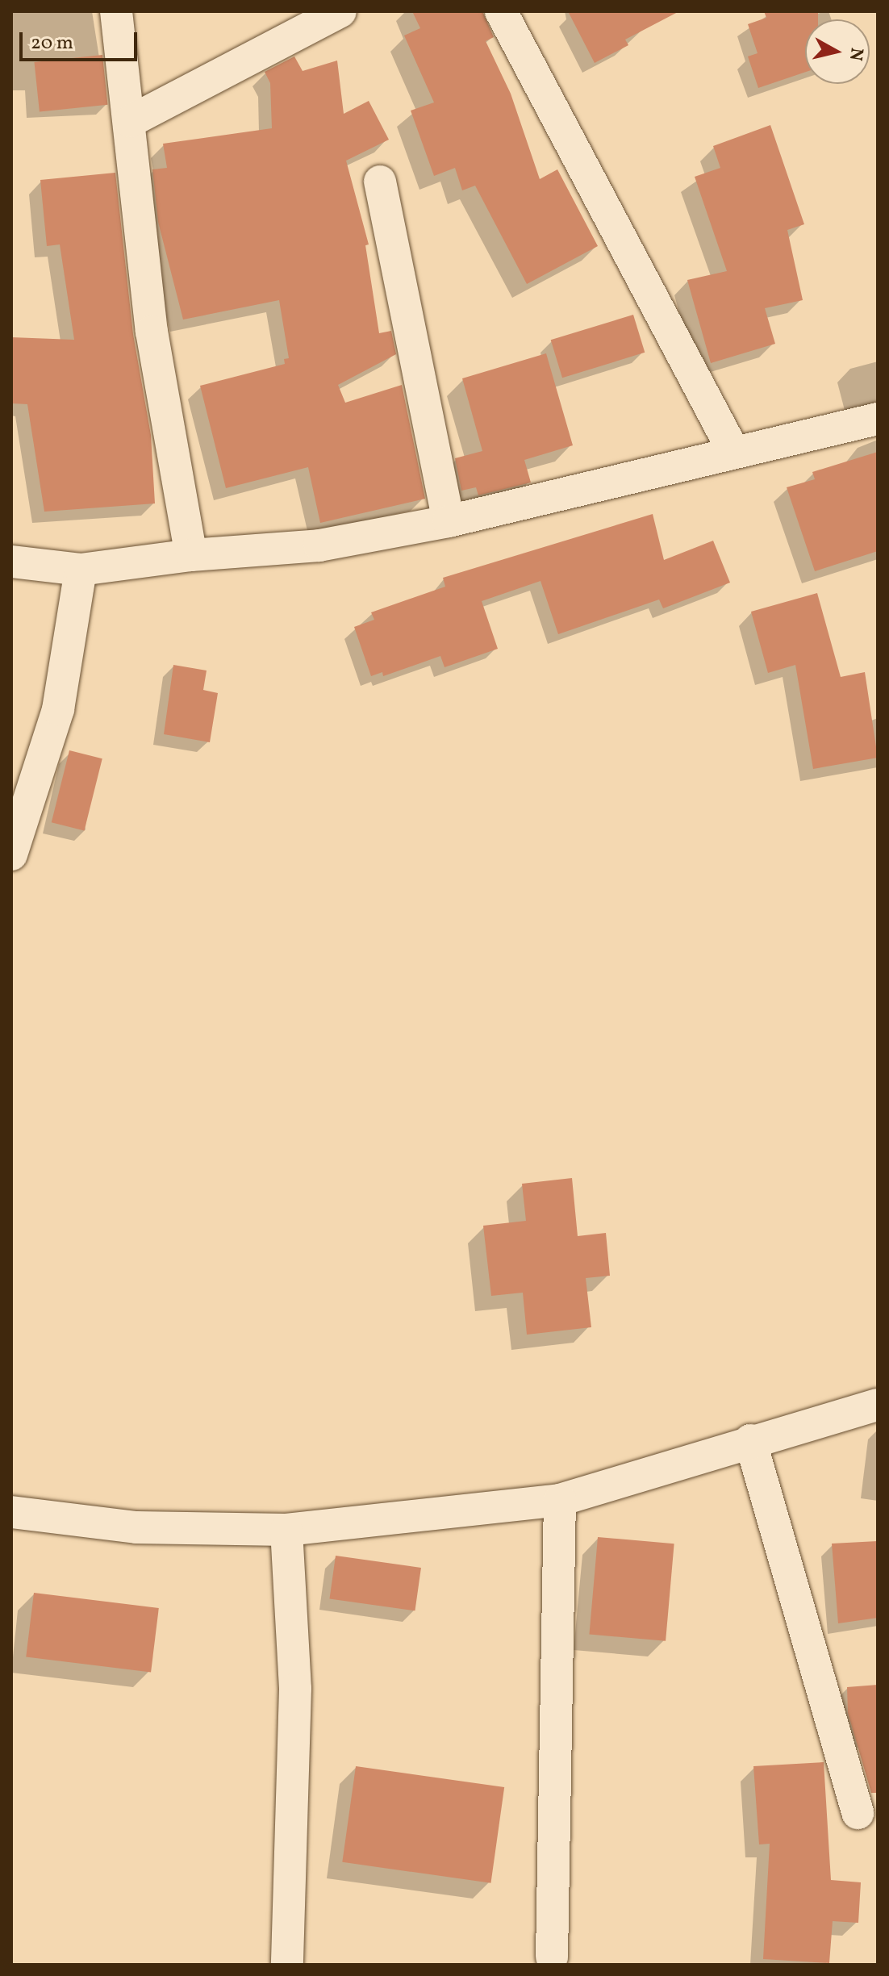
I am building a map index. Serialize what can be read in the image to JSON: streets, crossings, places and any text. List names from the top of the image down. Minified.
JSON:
{"scale_bar":"20 m","north":"right"}
